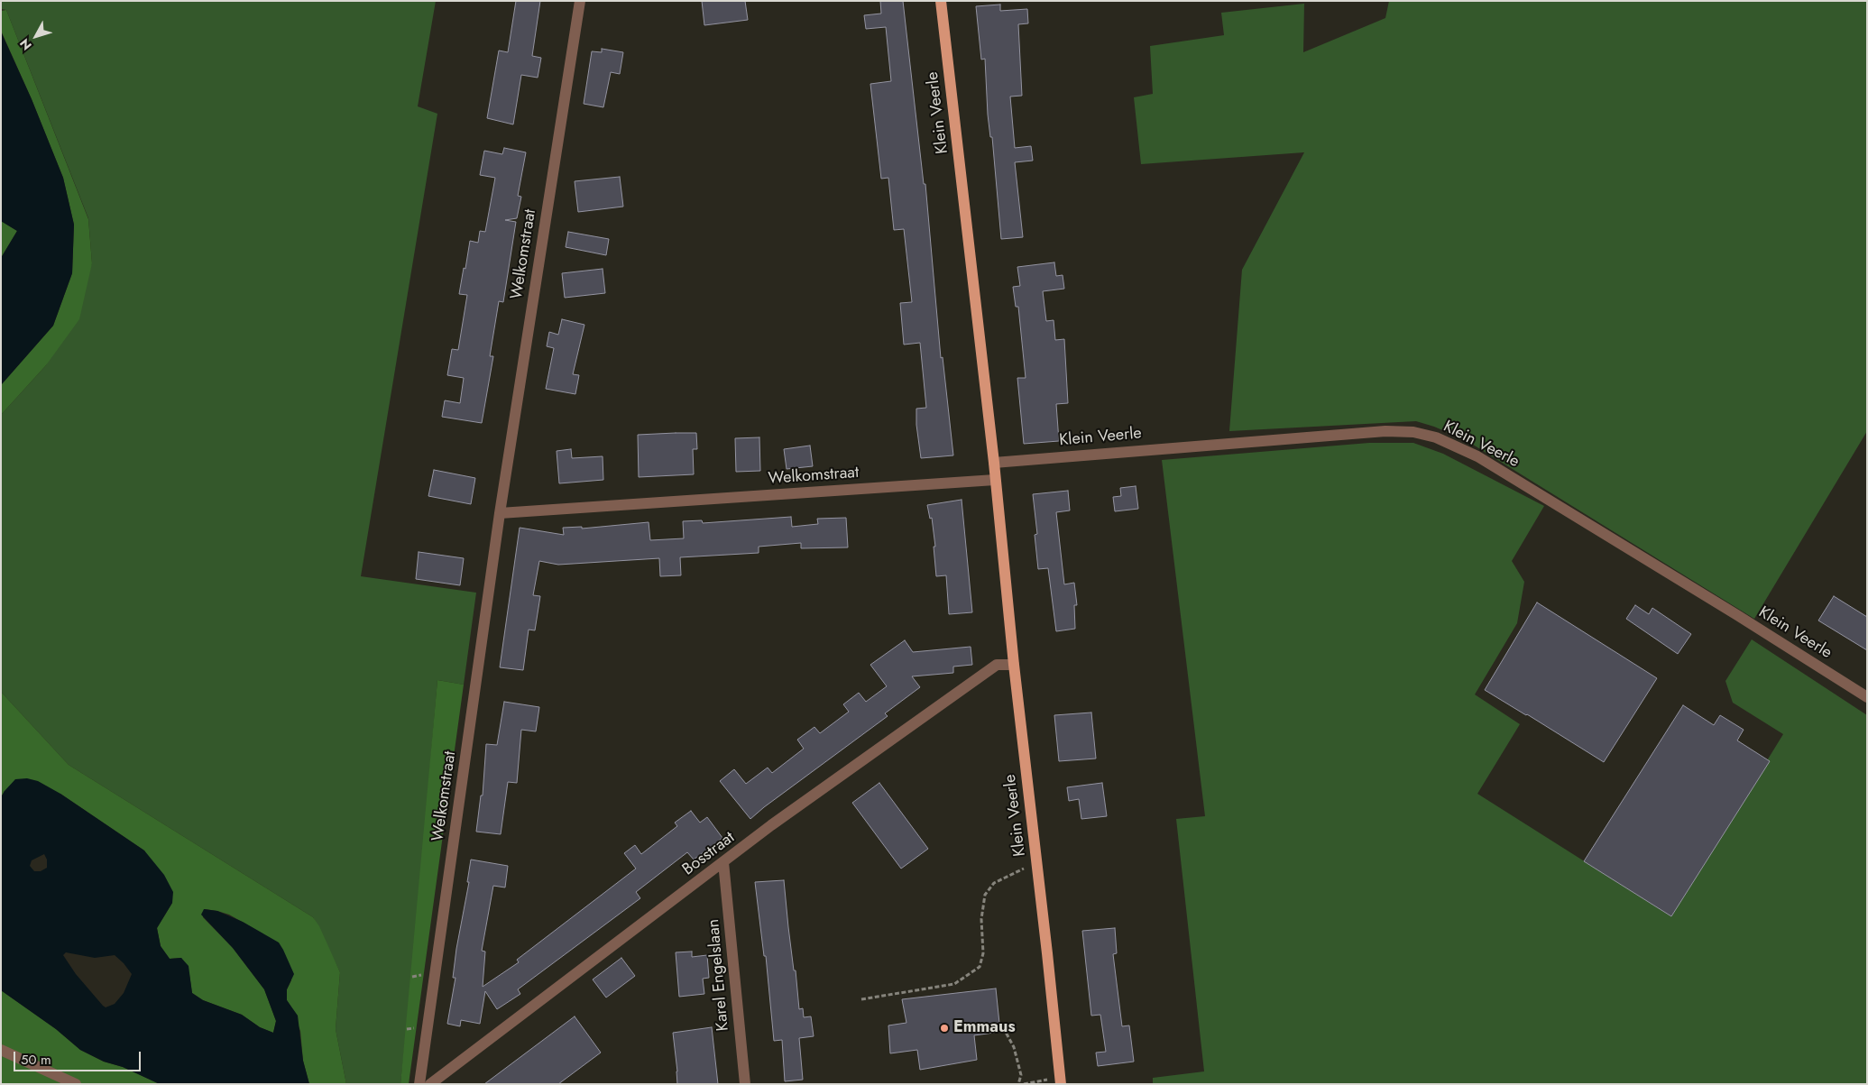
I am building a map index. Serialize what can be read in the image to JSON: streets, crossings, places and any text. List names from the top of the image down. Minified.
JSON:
{"streets":{"main road":["Klein Veerle"],"street":["Welkomstraat","Bosstraat","Karel Engelslaan"]},"crossings":[["Klein Veerle","Welkomstraat"],["Klein Veerle","Bosstraat"],["Bosstraat","Karel Engelslaan"]],"places":["Emmaus"],"scale_bar":"50 m","north":"bottom left"}
